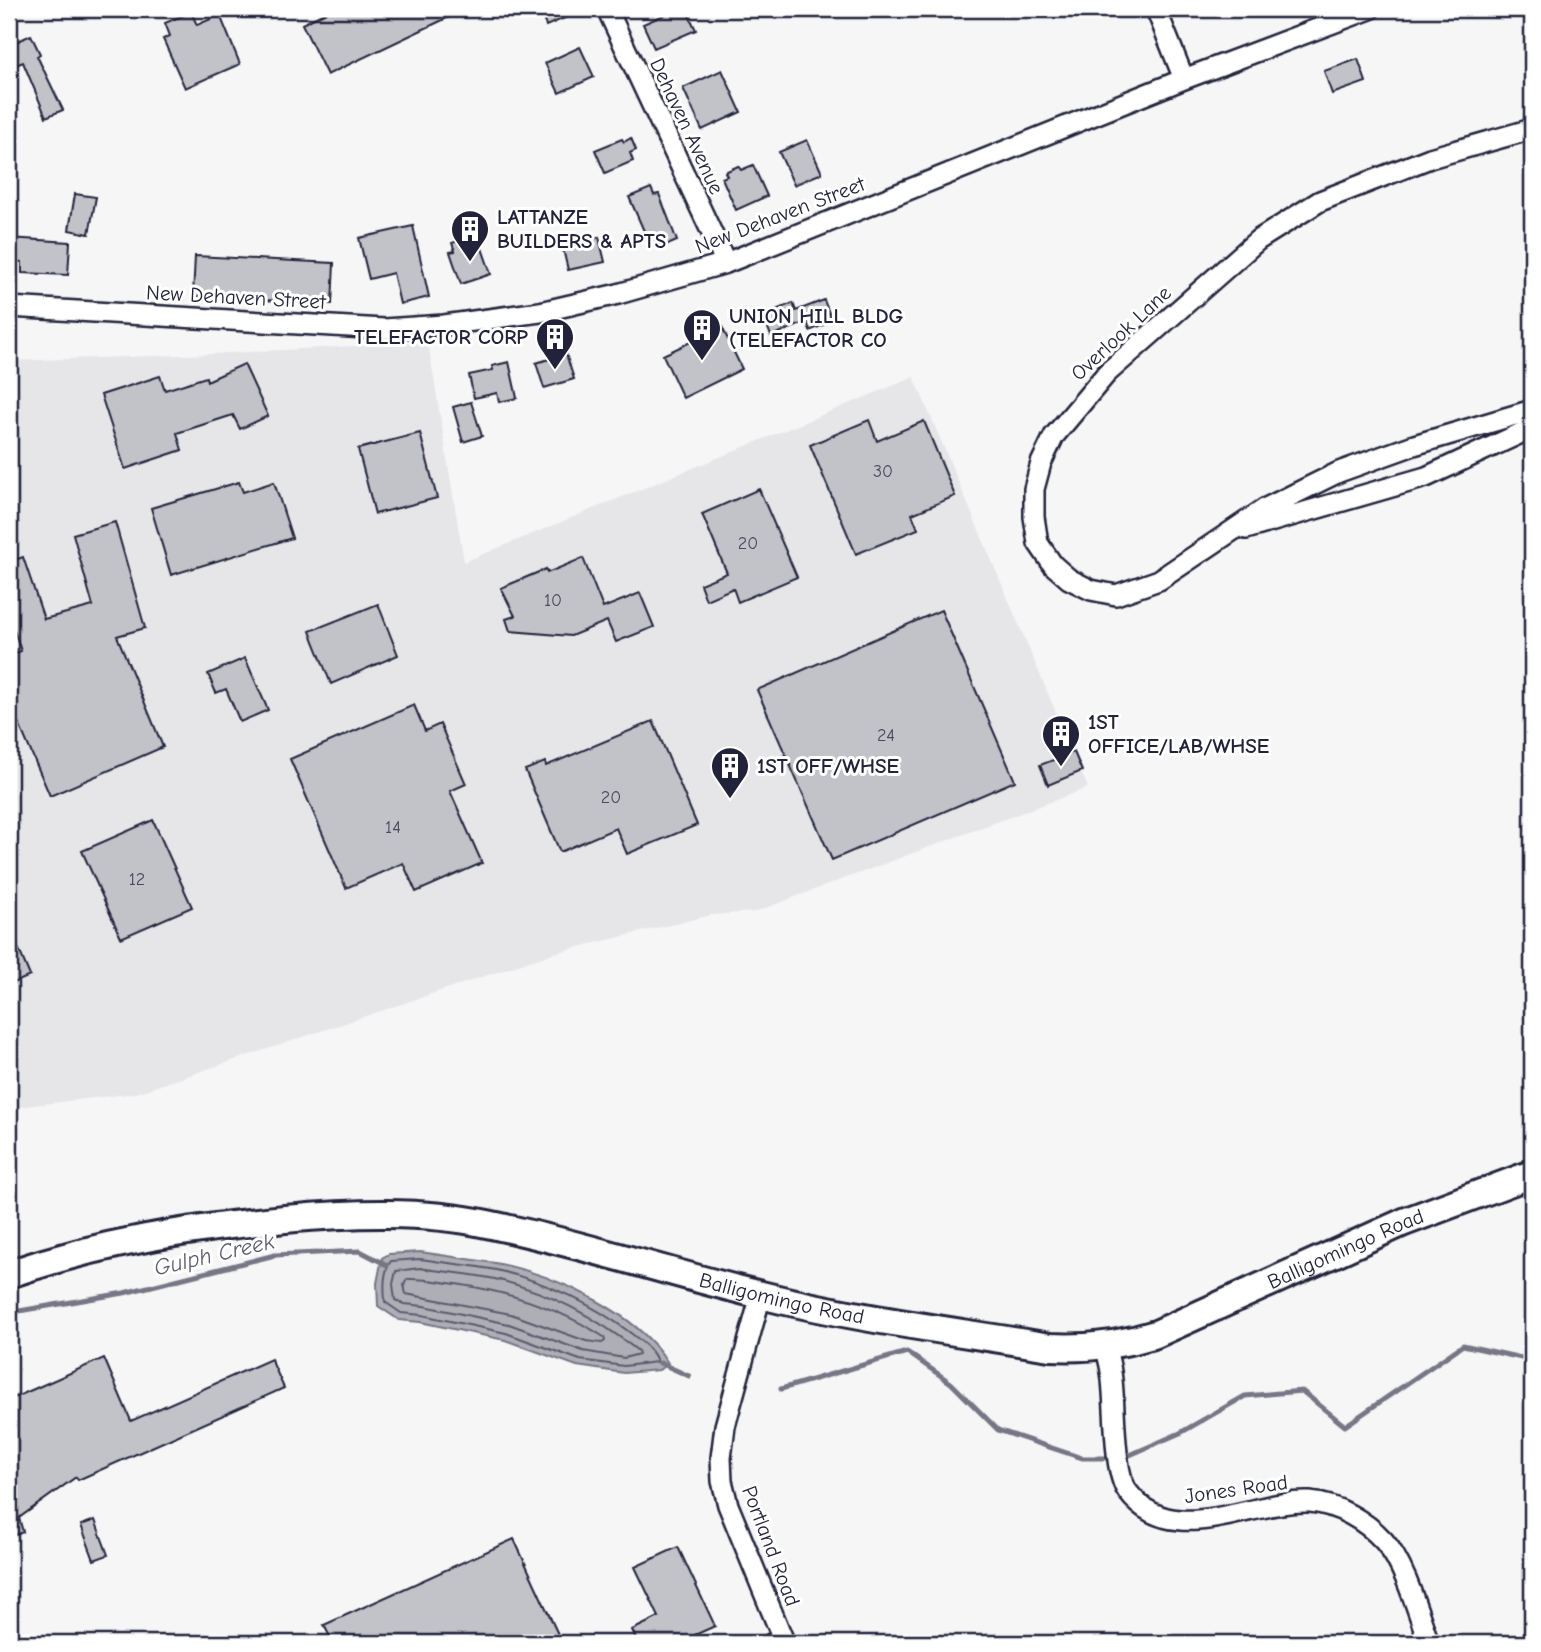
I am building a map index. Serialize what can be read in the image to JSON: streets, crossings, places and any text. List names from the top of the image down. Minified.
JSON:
{"streets":{"street":["Dehaven Avenue","New Dehaven Street","Overlook Lane","Balligomingo Road","Jones Road","Portland Road"]},"crossings":[["Dehaven Avenue","New Dehaven Street"],["Balligomingo Road","Jones Road"],["Balligomingo Road","Portland Road"]],"water":["Gulph Creek"],"places":{"building":["LATTANZE BUILDERS & APTS","UNION HILL BLDG (TELEFACTOR CO","TELEFACTOR CORP","1ST OFFICE/LAB/WHSE","1ST OFF/WHSE"]},"house_numbers":["30","20","10","24","20","14","12"]}
